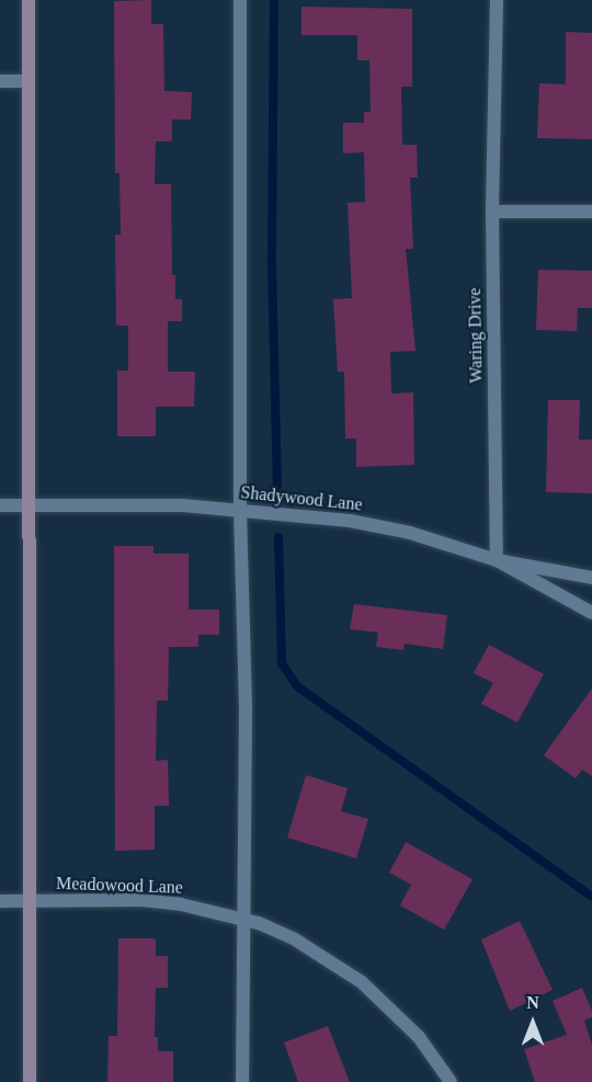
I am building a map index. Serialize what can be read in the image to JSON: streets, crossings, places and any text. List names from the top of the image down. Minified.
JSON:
{"streets":{"street":["Waring Drive","Shadywood Lane","Meadowood Lane"]},"crossings":[["Waring Drive","Shadywood Lane"]],"north":"top"}
